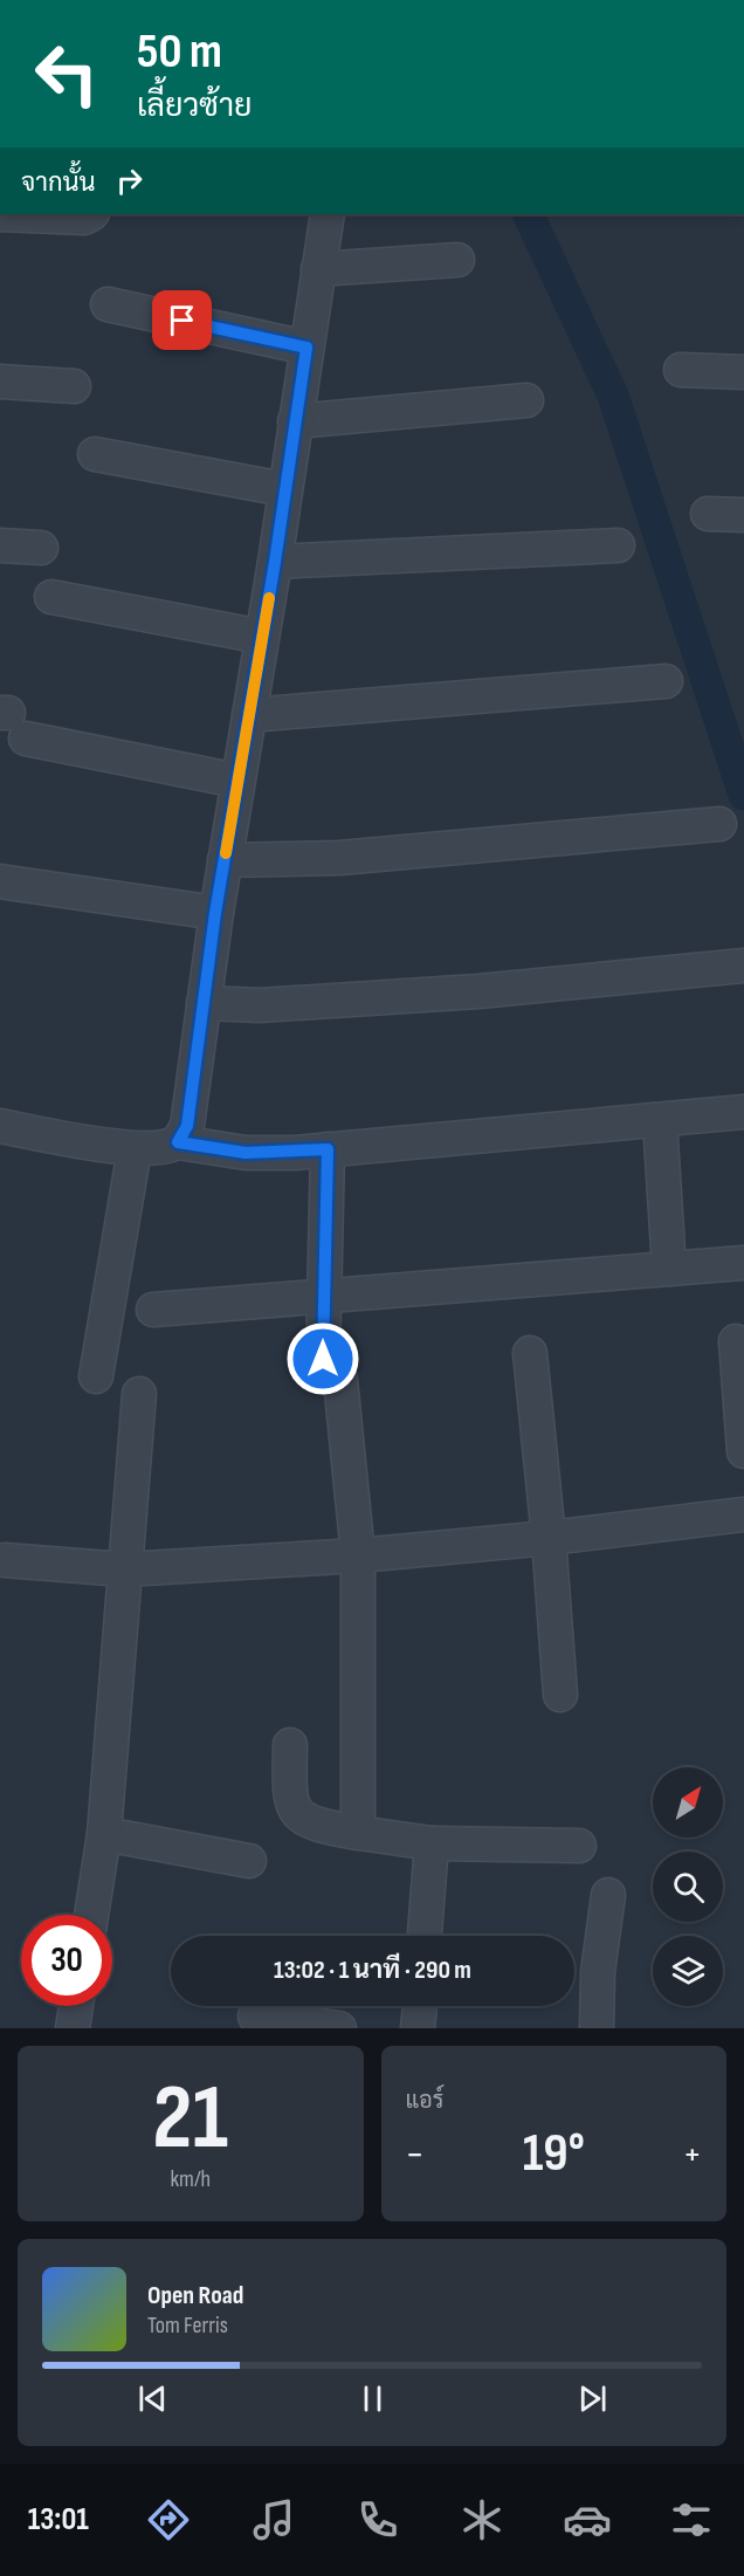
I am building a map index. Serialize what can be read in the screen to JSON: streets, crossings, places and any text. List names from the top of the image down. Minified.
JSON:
{"north":"top right","page":{"turn":["50 m","เลี้ยวซ้าย"],"then":"จากนั้น","limit":"30","trip":"13:02 · 1 นาที · 290 m","tile":[["21","km/h"],"แอร์"],"heat":["−","19°","+"],"song":["Open Road","Tom Ferris"],"tabs":"13:01"}}
